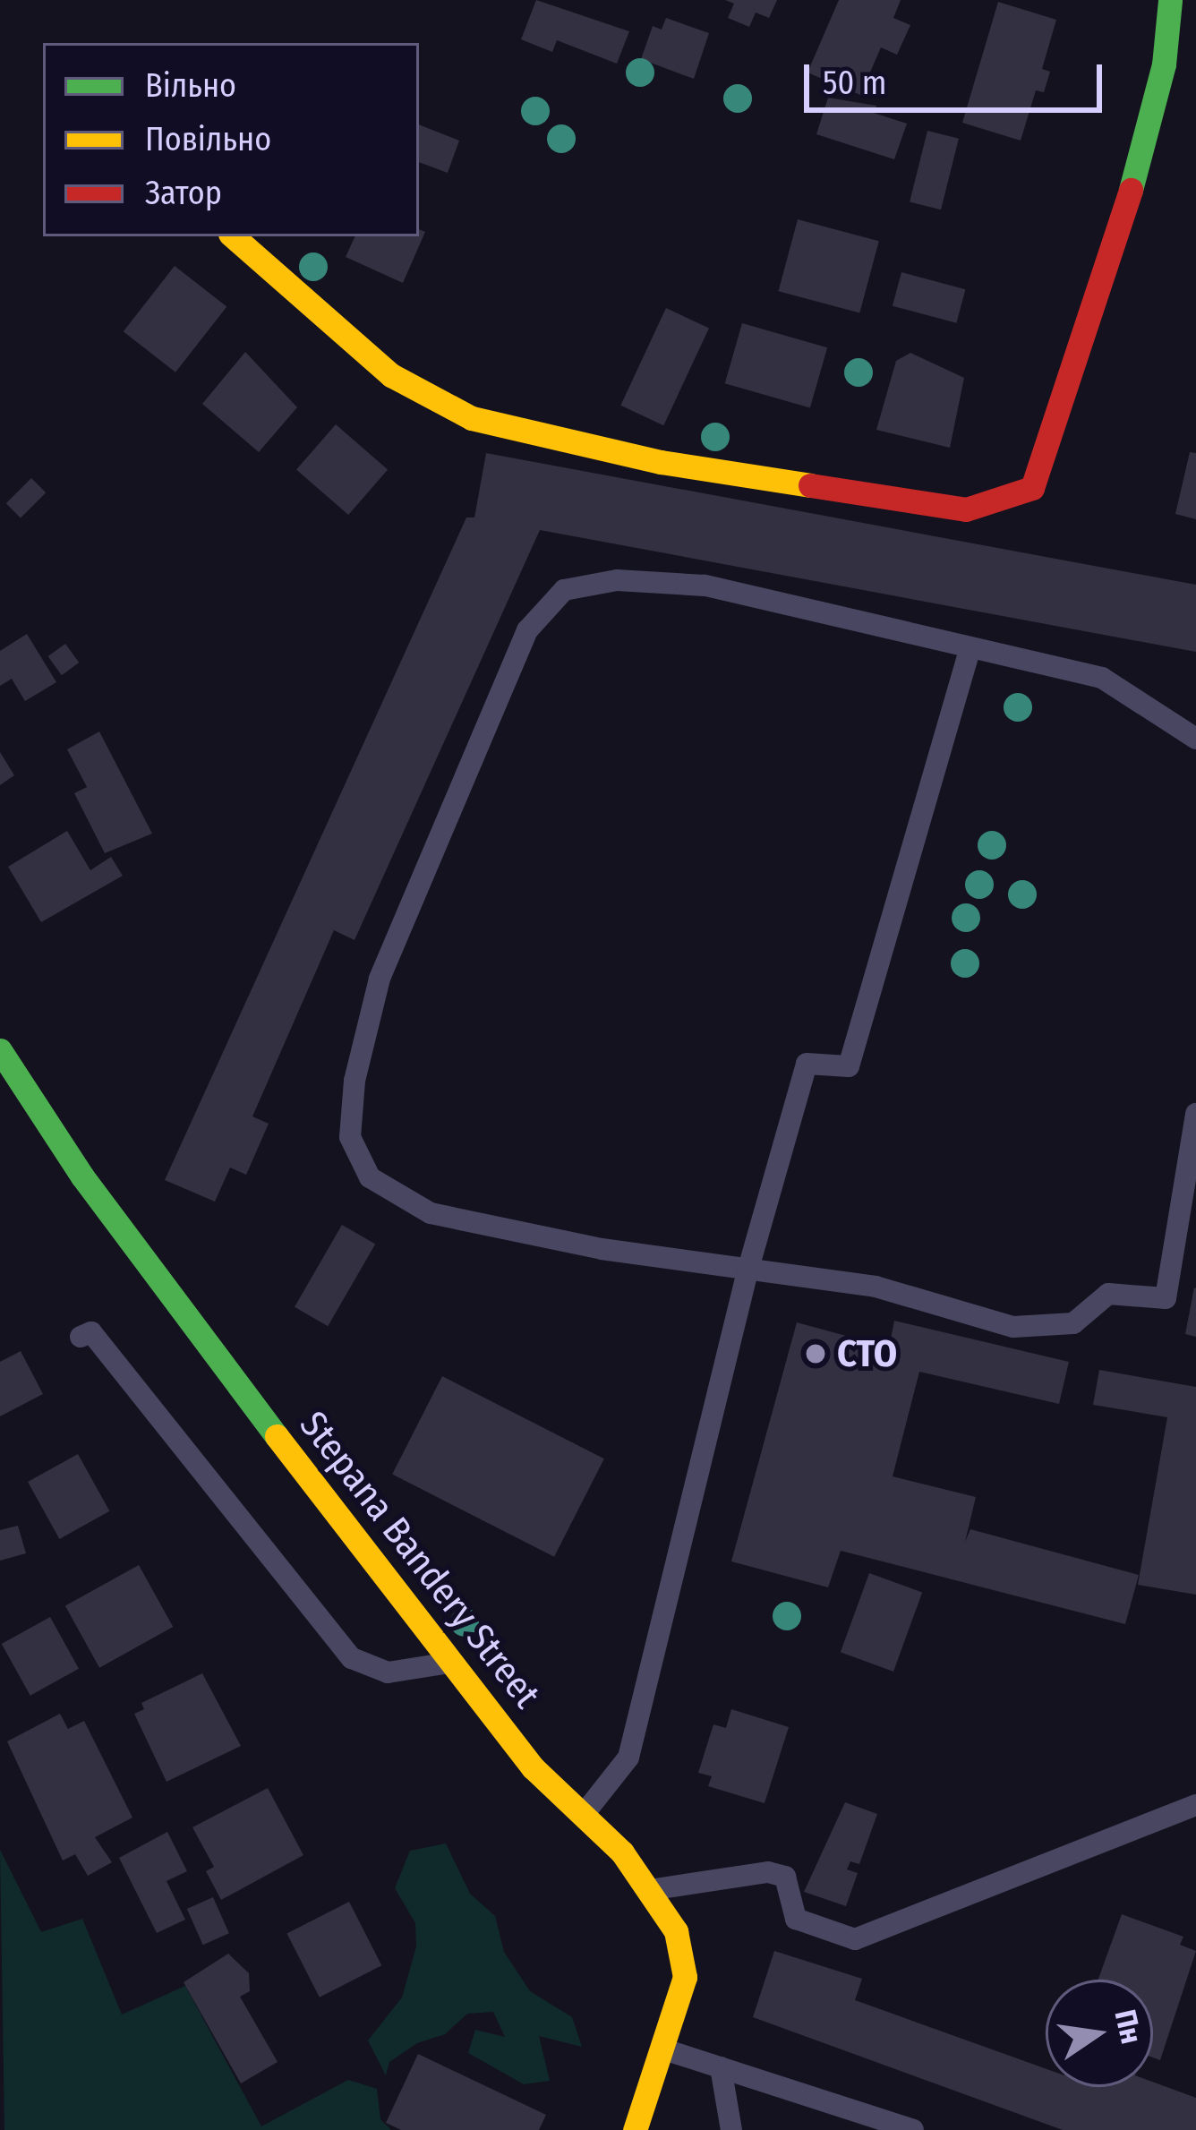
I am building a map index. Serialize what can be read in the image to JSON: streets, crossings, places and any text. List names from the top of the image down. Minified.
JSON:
{"streets":{"street":["Stepana Bandery Street"]},"places":["СТО"],"legend":["Вільно","Повільно","Затор"],"scale_bar":"50 m","north":"right"}
